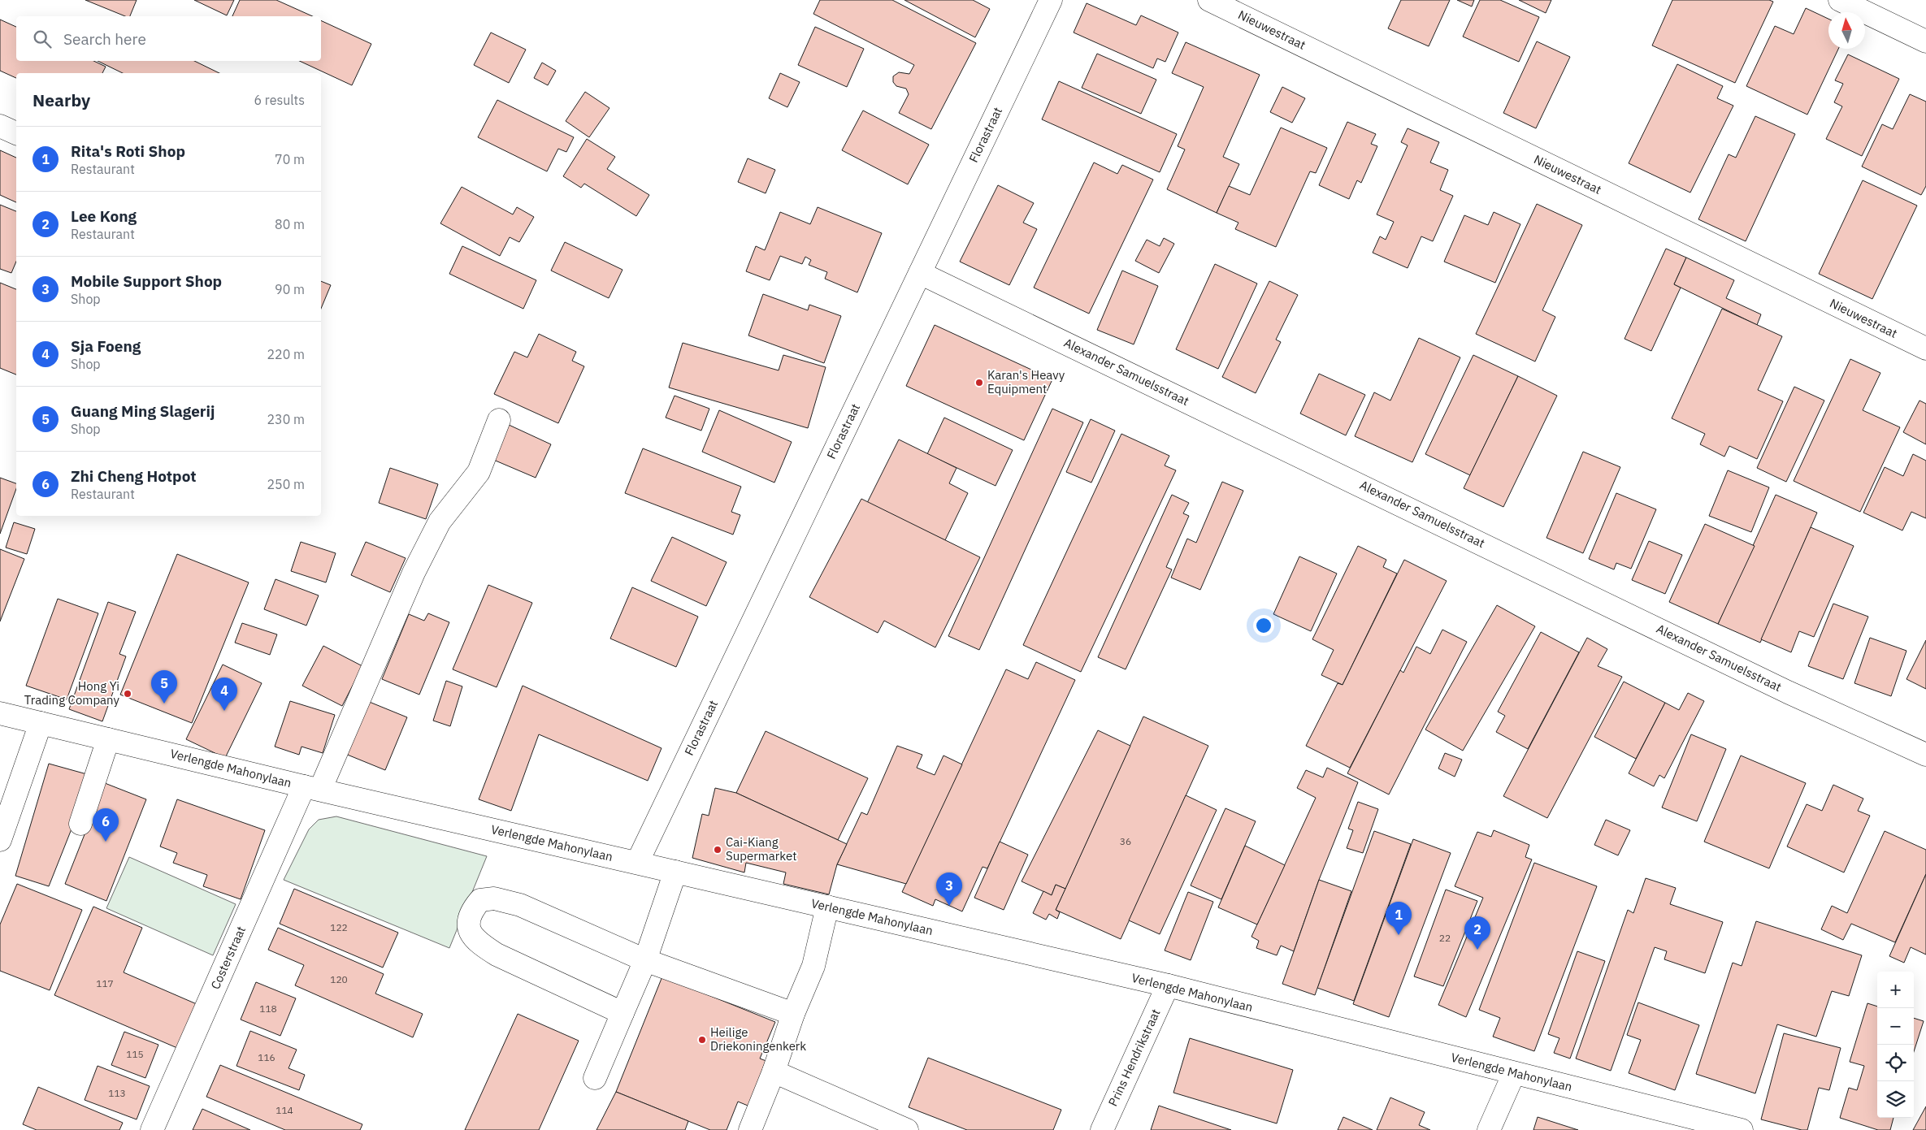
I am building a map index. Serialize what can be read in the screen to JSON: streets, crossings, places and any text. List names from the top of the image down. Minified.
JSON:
{"streets":{"street":["Nieuwestraat","Florastraat","Alexander Samuelsstraat","Verlengde Mahonylaan","Costerstraat","Prins Hendrikstraat"]},"crossings":[["Florastraat","Alexander Samuelsstraat"],["Florastraat","Verlengde Mahonylaan"],["Verlengde Mahonylaan","Costerstraat"],["Verlengde Mahonylaan","Prins Hendrikstraat"]],"places":["Karan's Heavy Equipment","Hong Yi Trading Company","Cai-Kiang Supermarket","Heilige Driekoningenkerk"],"house_numbers":["36","122","22","120","117","118","115","116","113","114"],"north":"top","page":{"search":"Search here","heading":["Nearby","6 results"],"list":[{"mark":"1","name":"Rita's Roti Shop","note":"Restaurant","value":"70 m"},{"mark":"2","name":"Lee Kong","note":"Restaurant","value":"80 m"},{"mark":"3","name":"Mobile Support Shop","note":"Shop","value":"90 m"},{"mark":"4","name":"Sja Foeng","note":"Shop","value":"220 m"},{"mark":"5","name":"Guang Ming Slagerij","note":"Shop","value":"230 m"},{"mark":"6","name":"Zhi Cheng Hotpot","note":"Restaurant","value":"250 m"}],"pins":["5","4","6","3","1","2"],"map_buttons":["+","−"]}}
